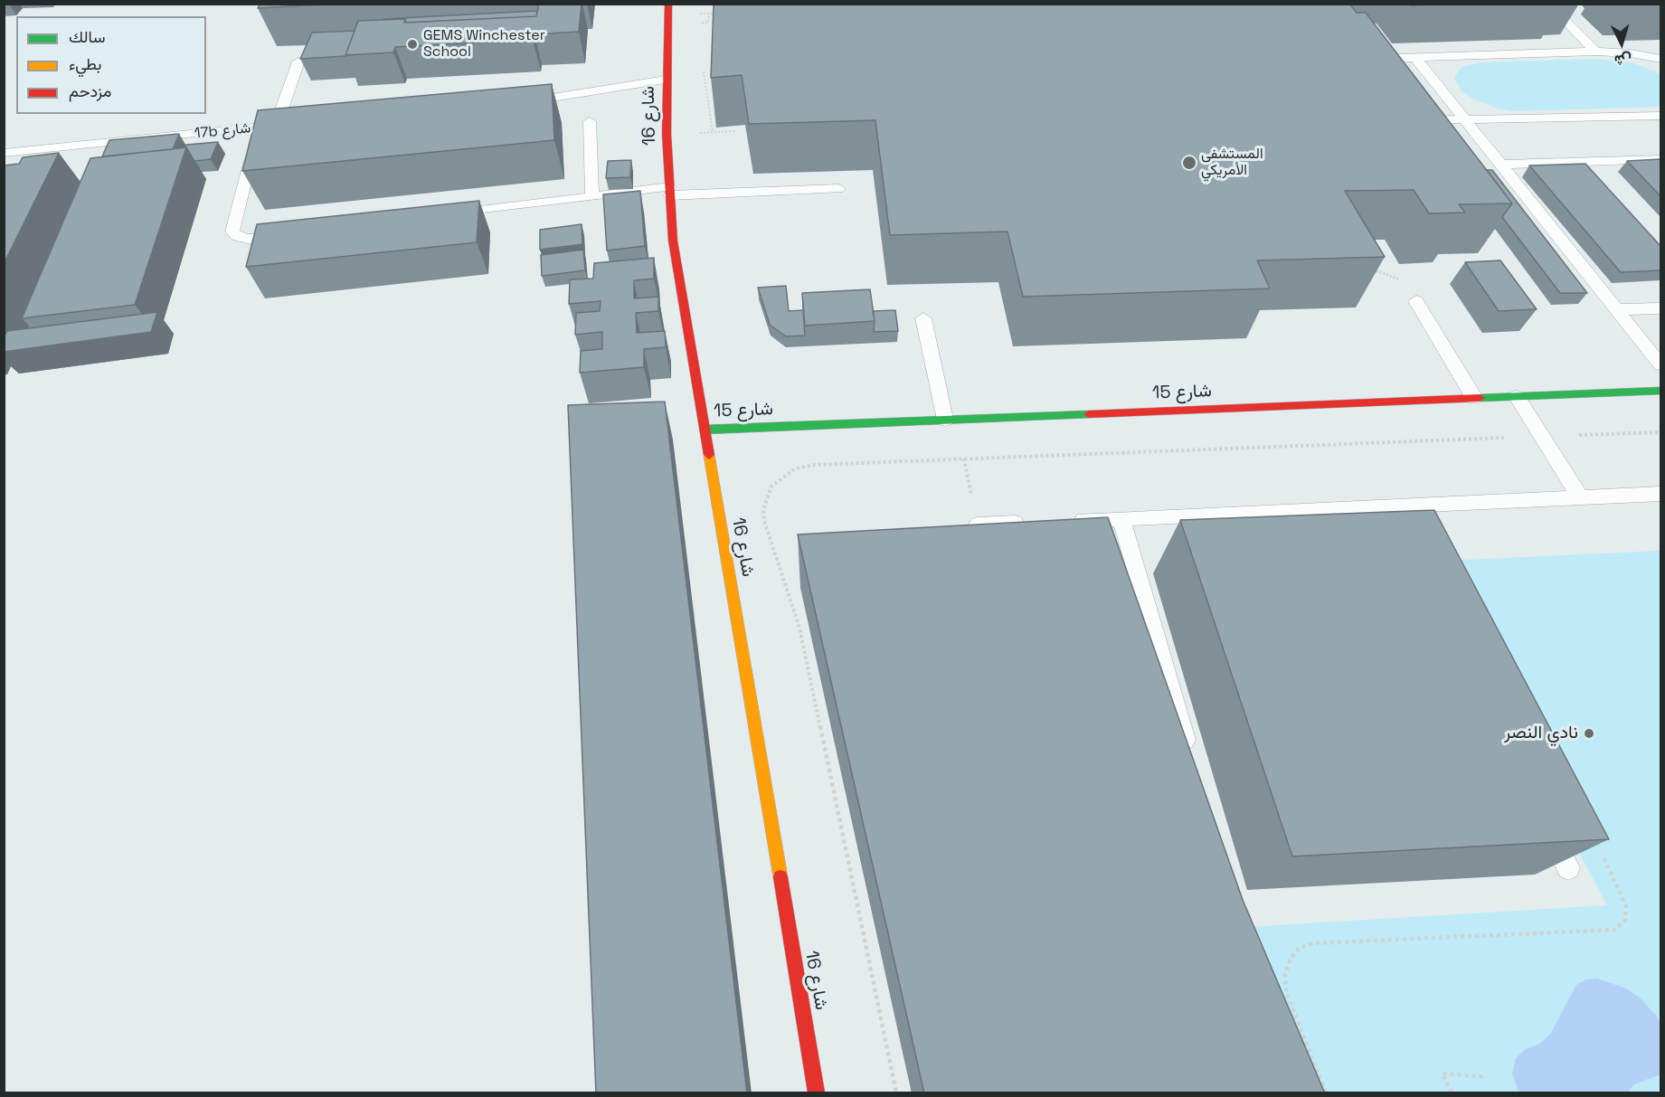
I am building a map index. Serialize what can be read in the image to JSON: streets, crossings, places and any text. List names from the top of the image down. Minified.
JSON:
{"streets":{"street":["شارع 16","شارع 15"],"lane":["17b شارع"]},"crossings":[["شارع 16","شارع 15"]],"places":["GEMS Winchester School","المستشفى الأمريكي","نادي النصر"],"legend":["سالك","بطيء","مزدحم"],"north":"bottom"}
